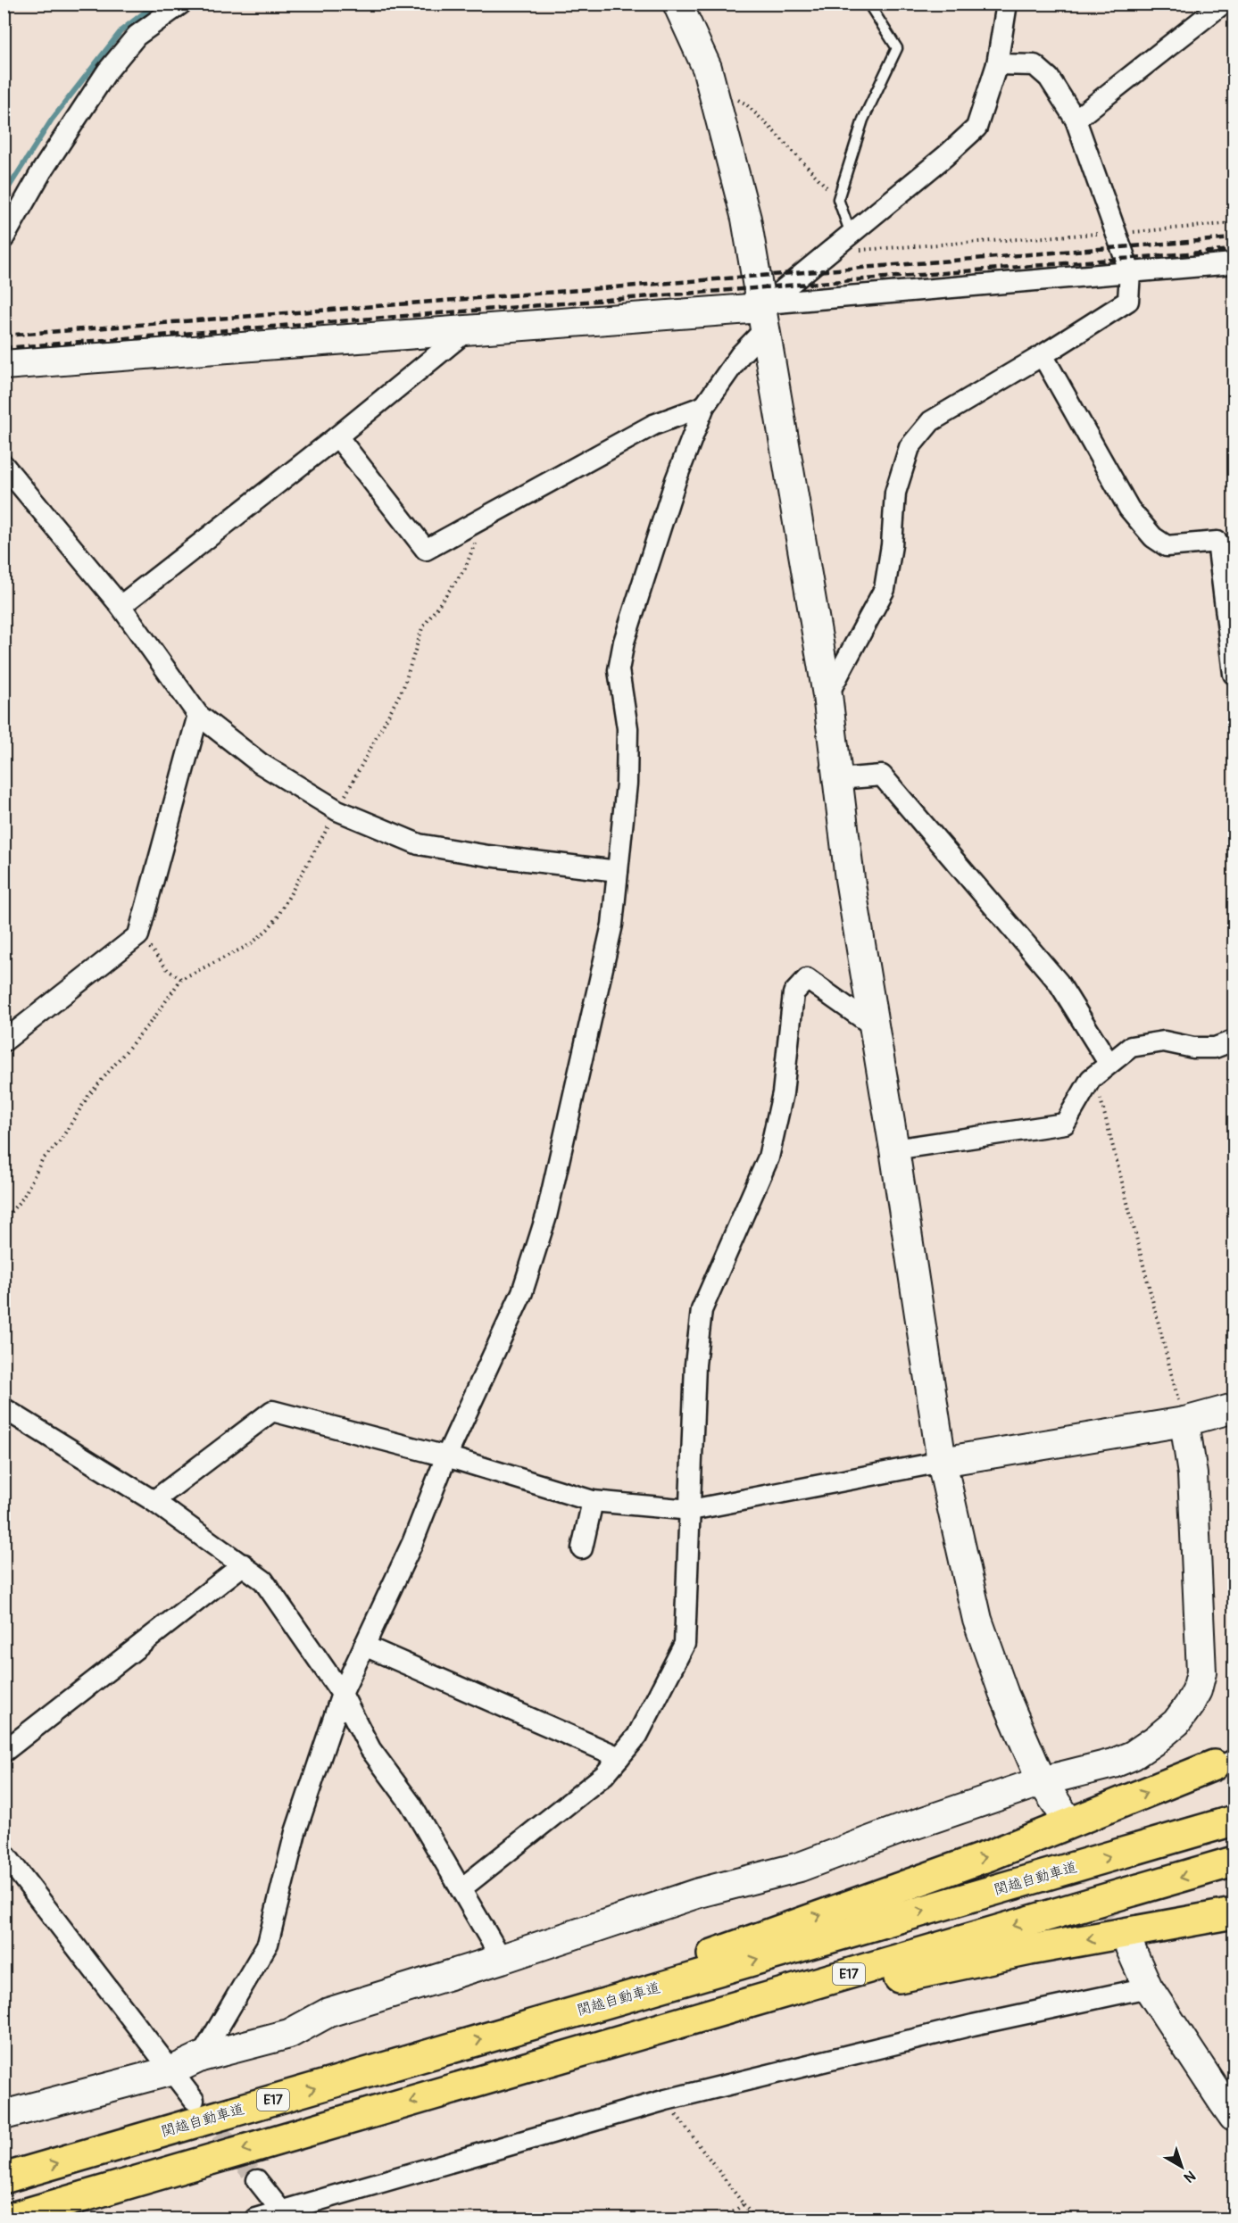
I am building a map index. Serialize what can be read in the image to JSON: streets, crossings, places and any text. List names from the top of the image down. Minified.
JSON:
{"streets":{"highway":["関越自動車道","E17"]},"north":"bottom right"}
